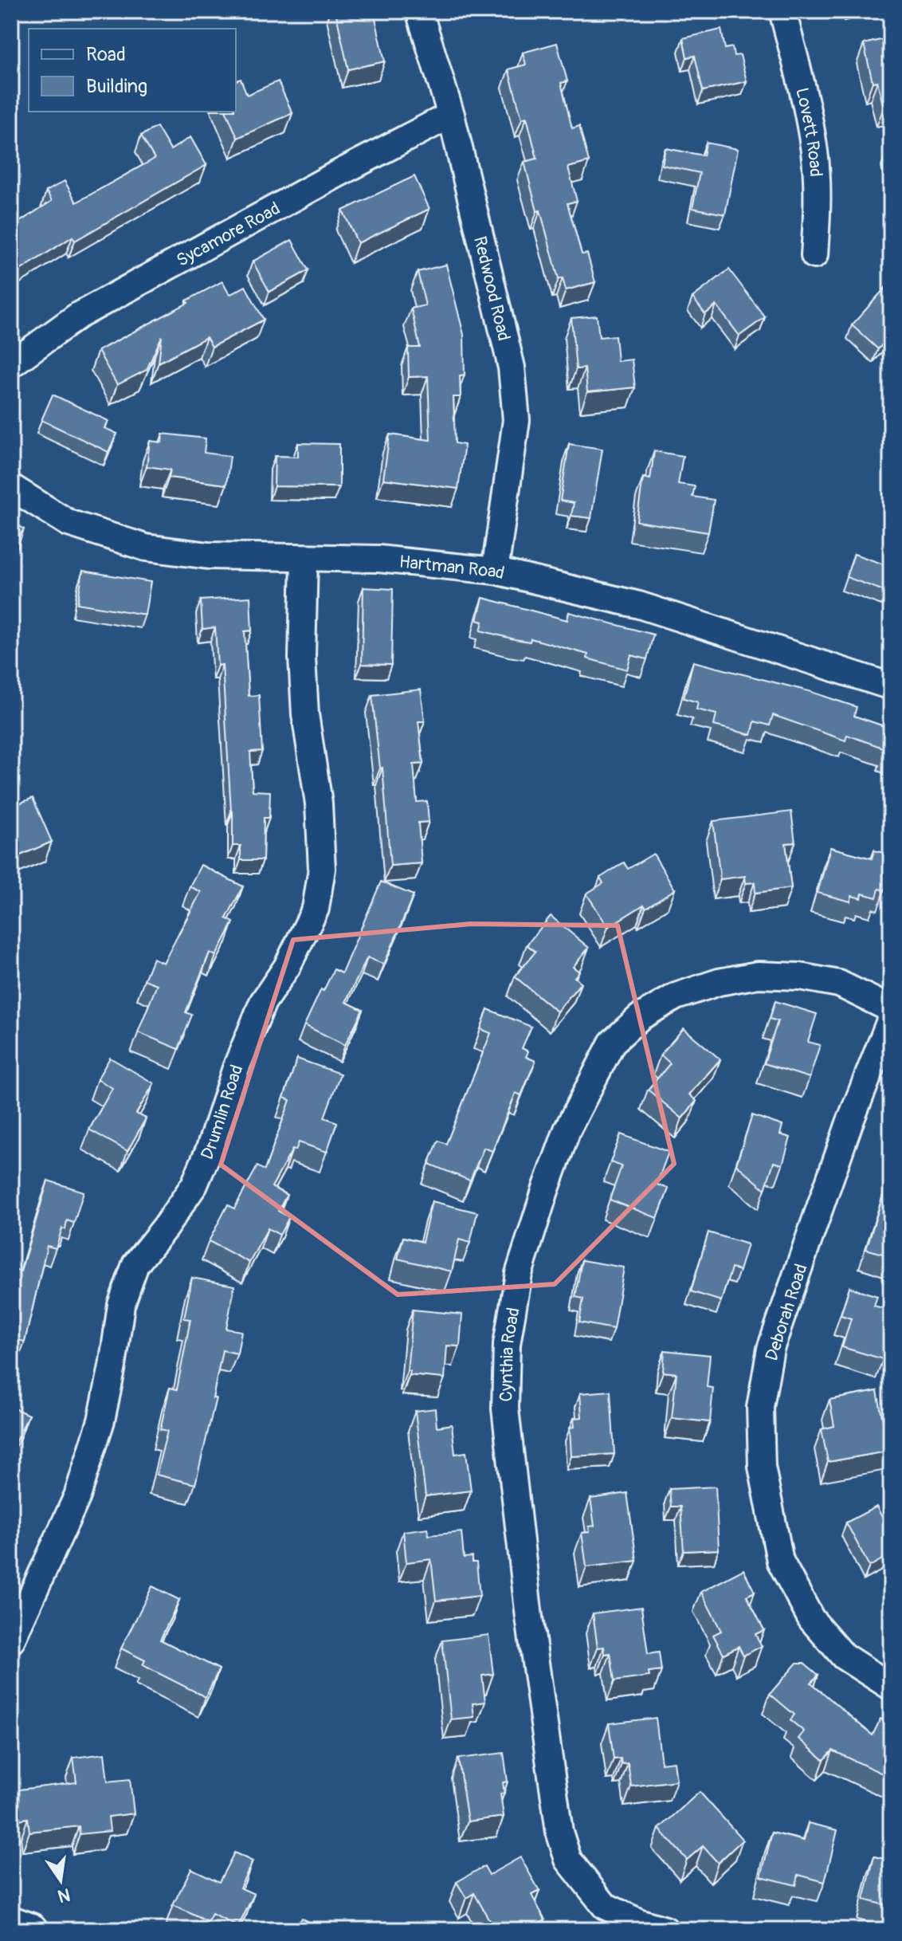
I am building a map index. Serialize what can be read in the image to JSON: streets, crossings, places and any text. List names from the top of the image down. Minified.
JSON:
{"streets":{"street":["Lovett Road","Sycamore Road","Redwood Road","Hartman Road","Drumlin Road","Deborah Road","Cynthia Road"]},"crossings":[["Sycamore Road","Redwood Road"],["Redwood Road","Hartman Road"],["Hartman Road","Drumlin Road"]],"legend":["Road","Building"],"north":"bottom"}
